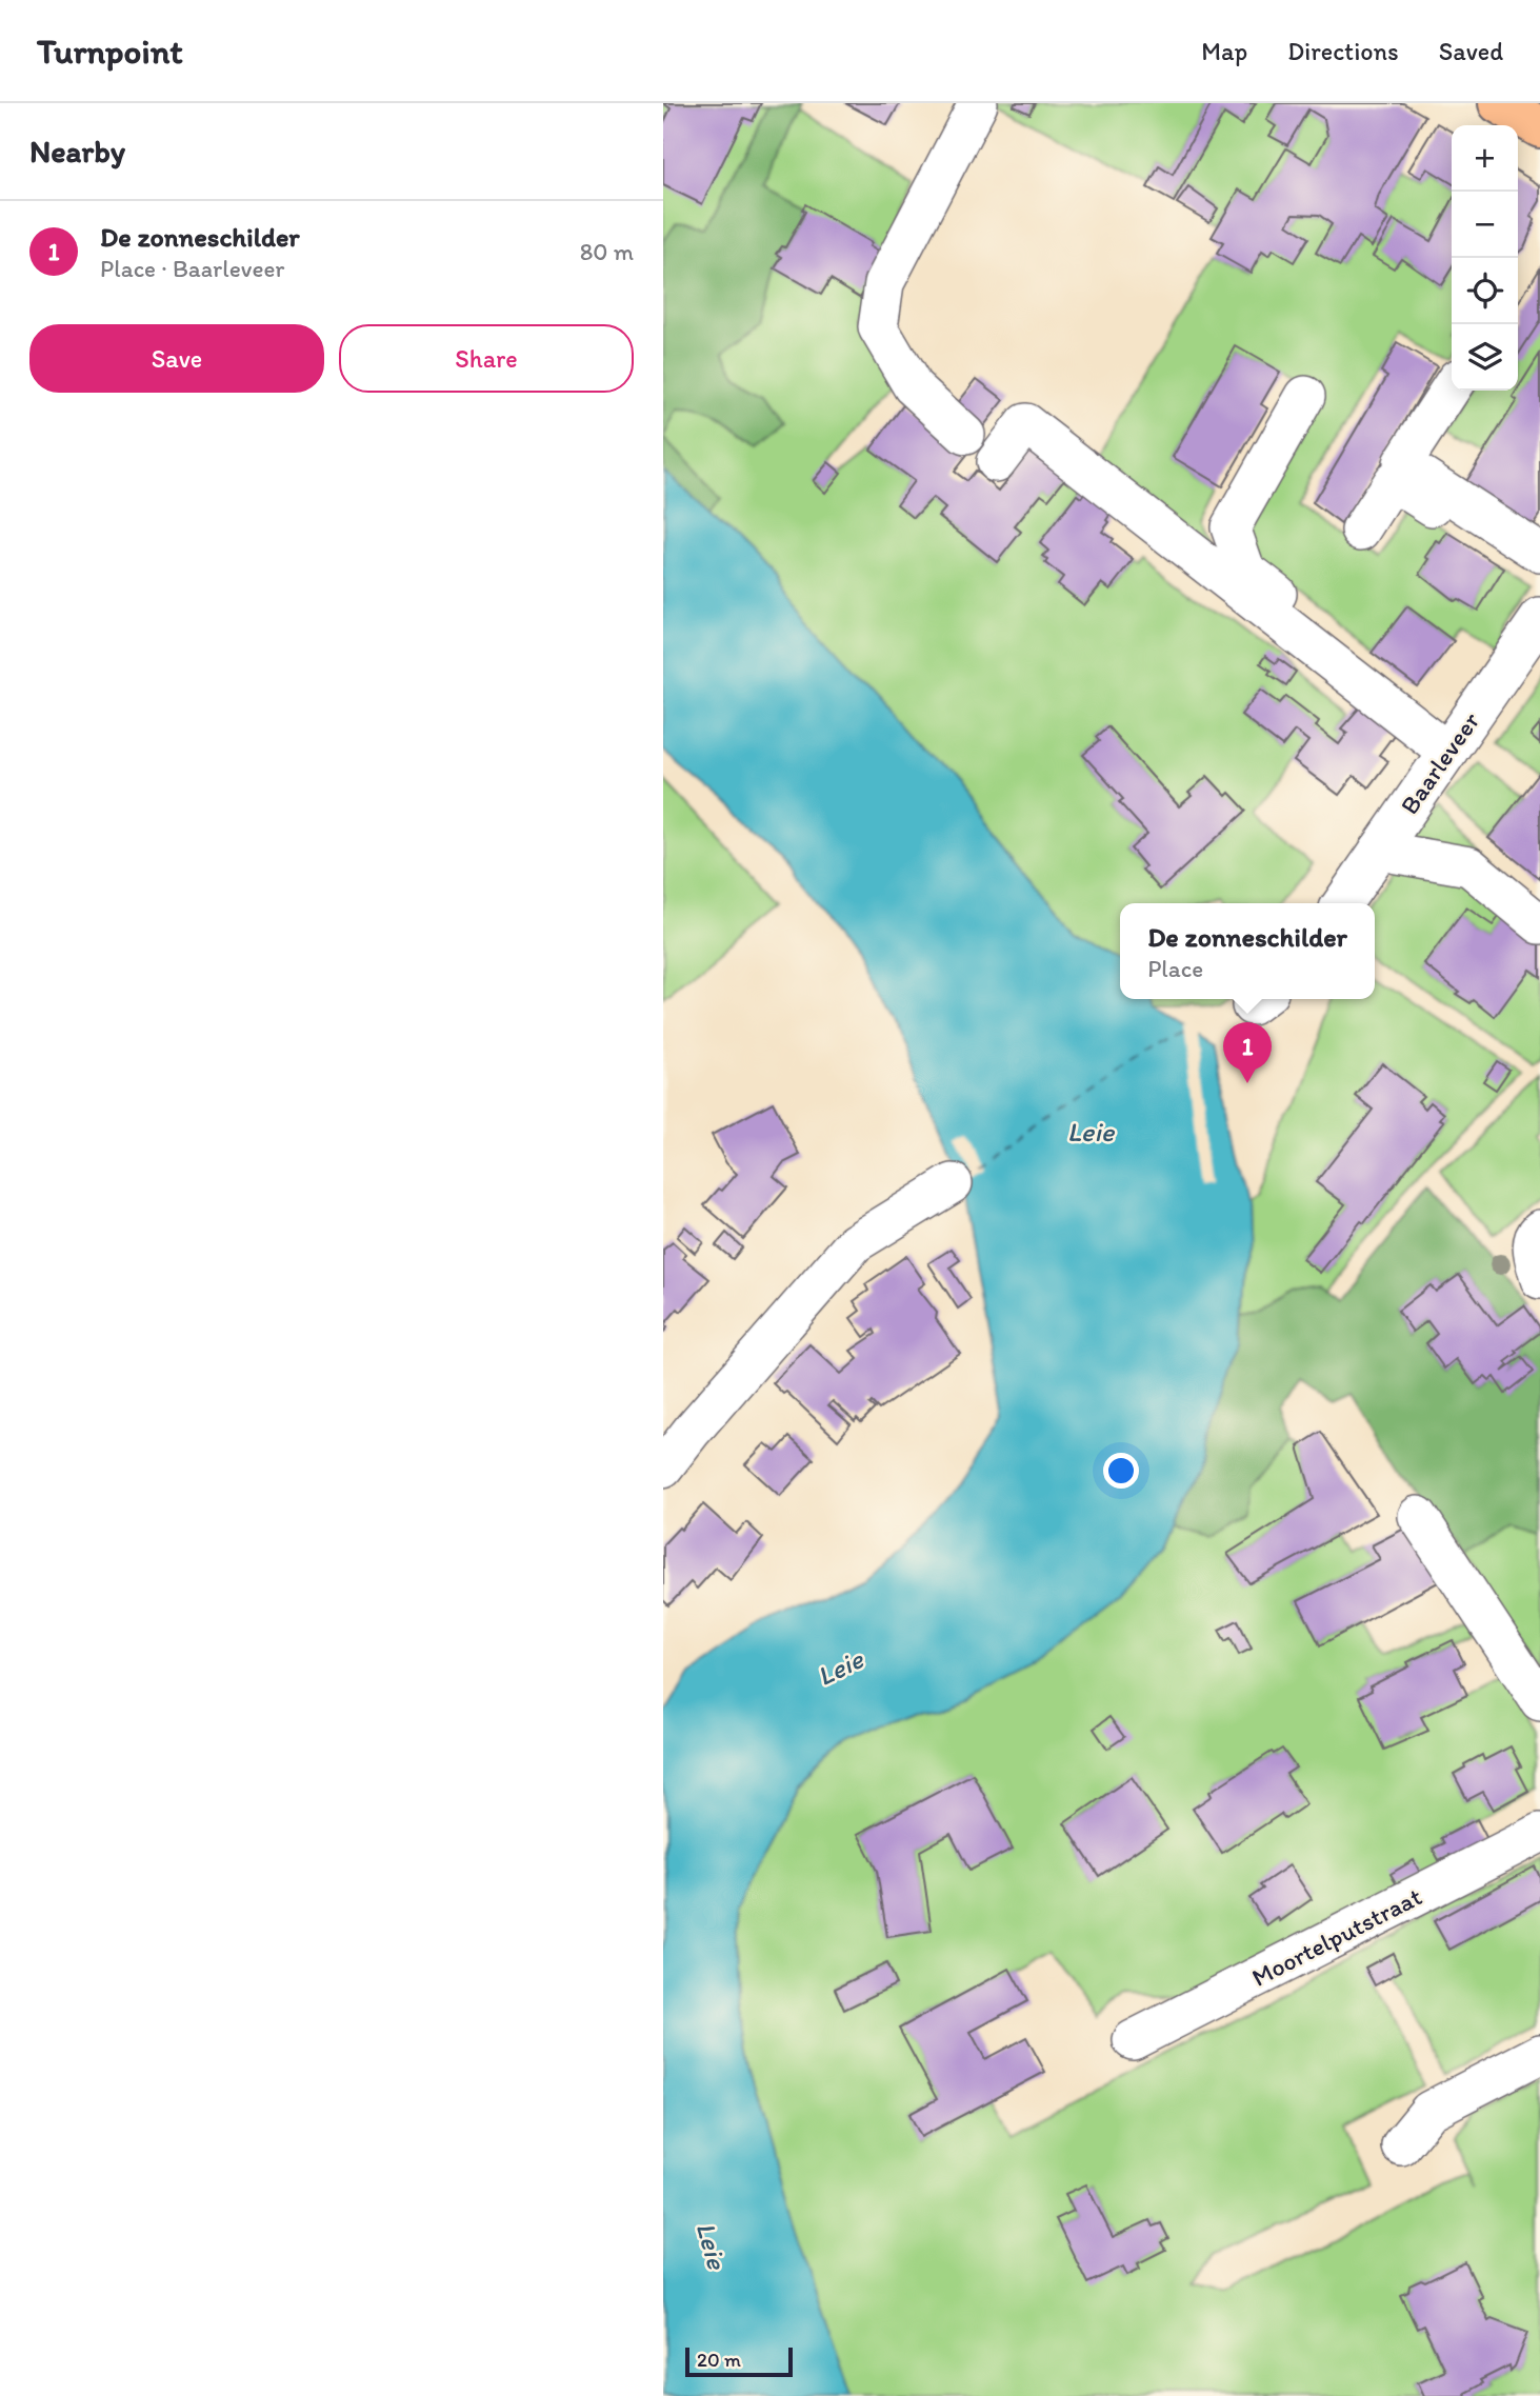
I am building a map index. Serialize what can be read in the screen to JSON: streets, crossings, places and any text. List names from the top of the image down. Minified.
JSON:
{"streets":{"street":["Baarleveer","Moortelputstraat"]},"water":["Leie"],"scale_bar":"20 m","page":{"header":"Turnpoint","nav":["Map","Directions","Saved"],"heading":"Nearby","map_buttons":["+","−"],"list":[{"mark":"1","name":"De zonneschilder","note":"Place · Baarleveer","value":"80 m"}],"buttons":["Save","Share"],"popup":["De zonneschilder","Place"],"pins":"1","scale":"20 m"}}
